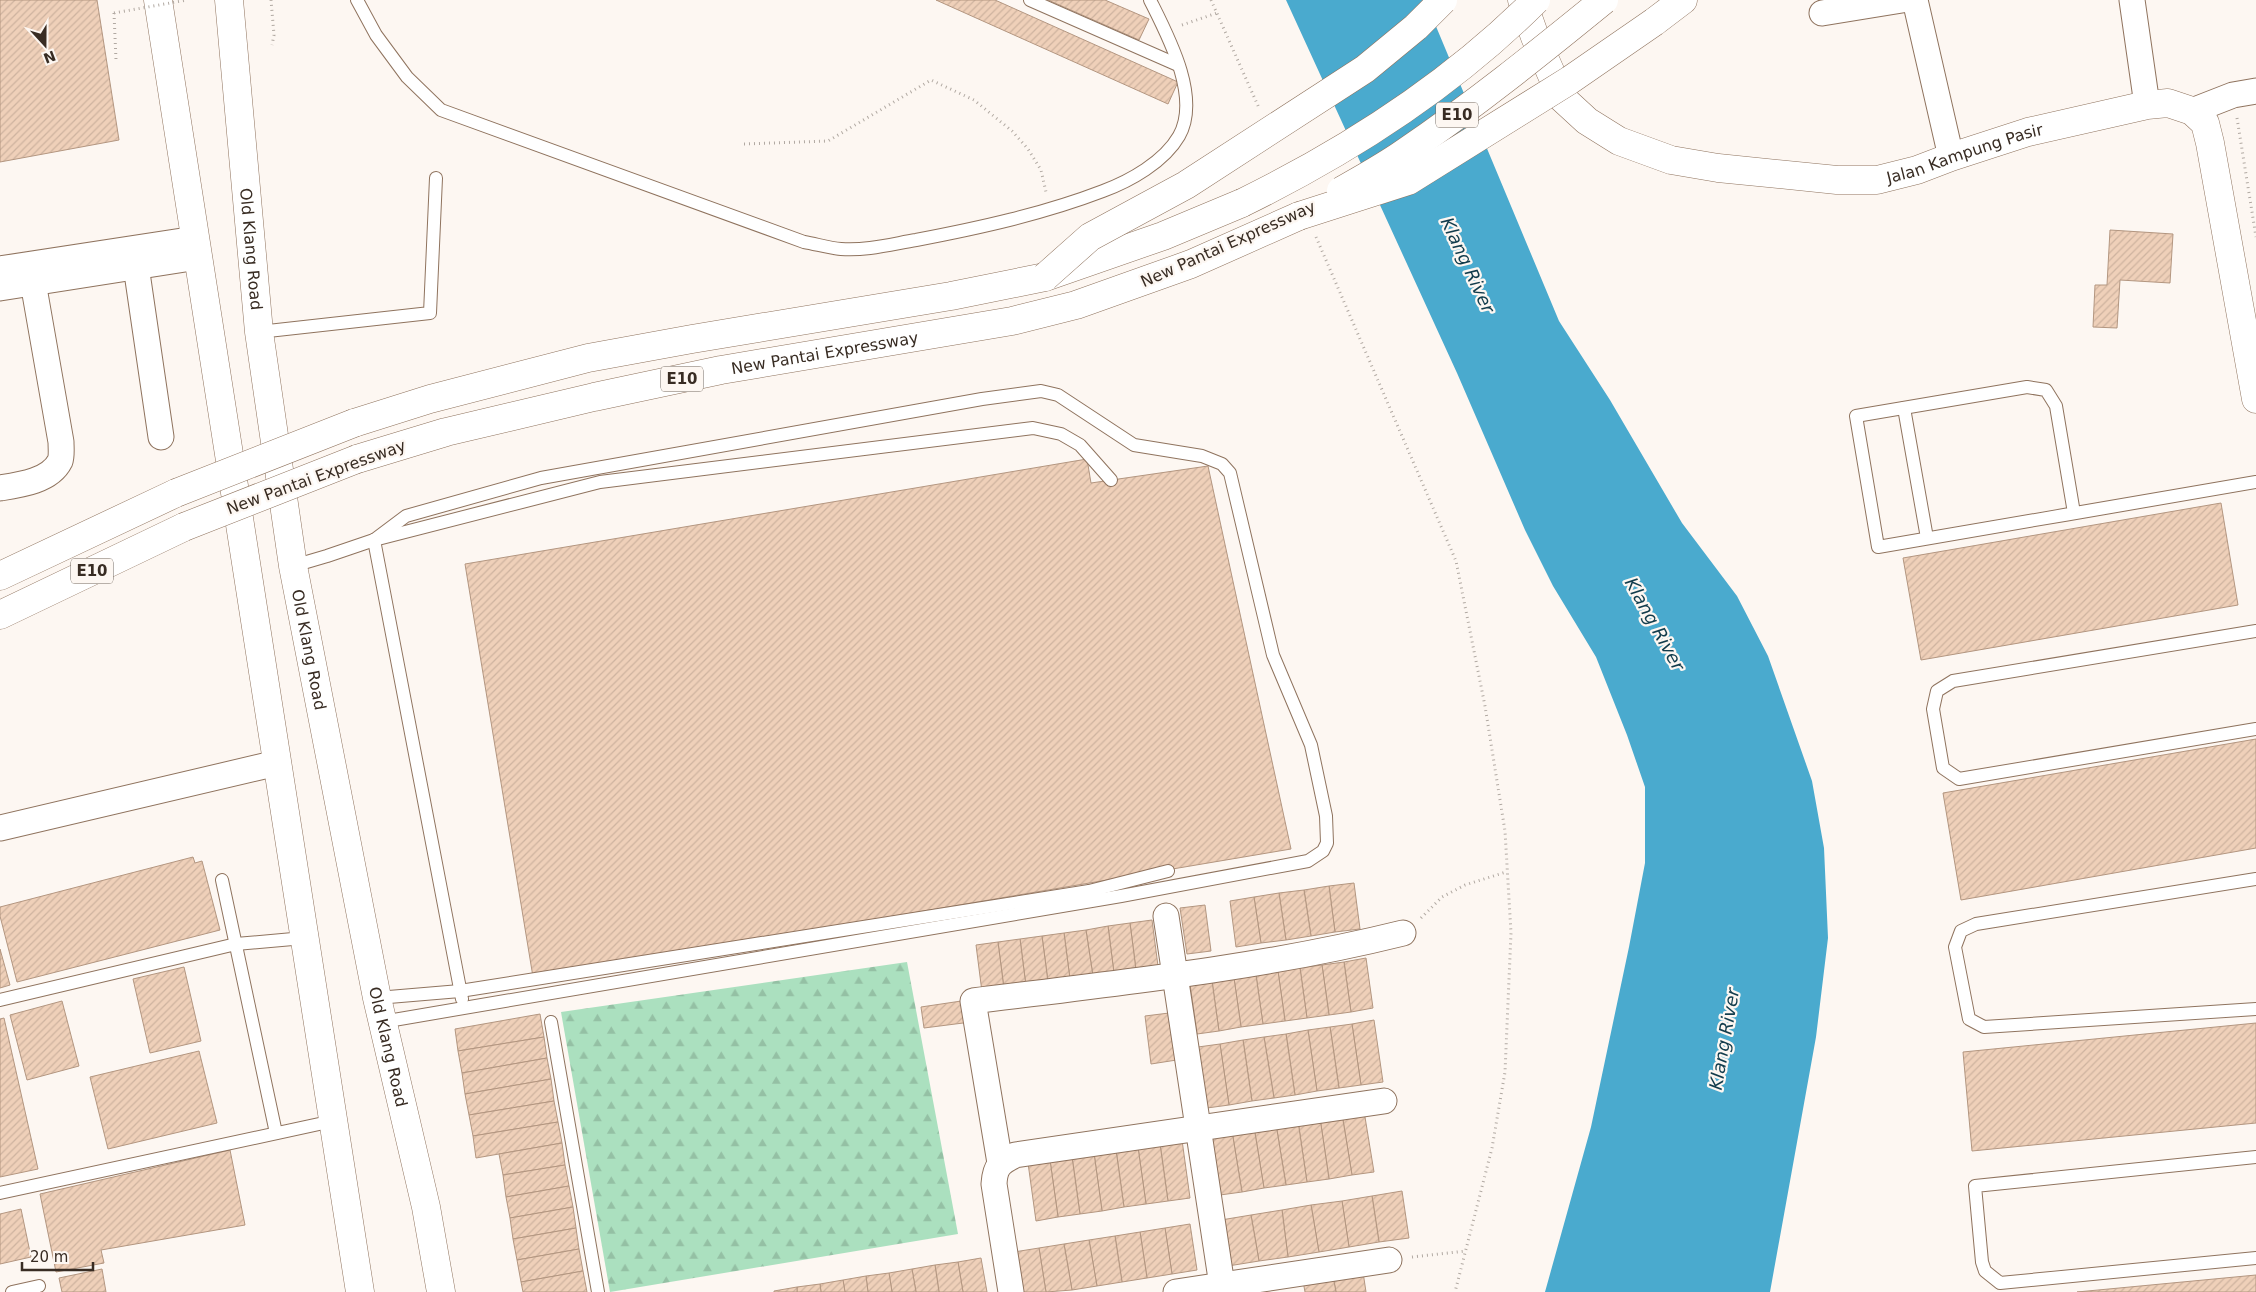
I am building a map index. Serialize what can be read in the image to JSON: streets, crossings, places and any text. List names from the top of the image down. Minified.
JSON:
{"streets":{"main road":["E10","Jalan Kampung Pasir","New Pantai Expressway","Old Klang Road"]},"water":["Klang River"],"scale_bar":"20 m","north":"bottom"}
